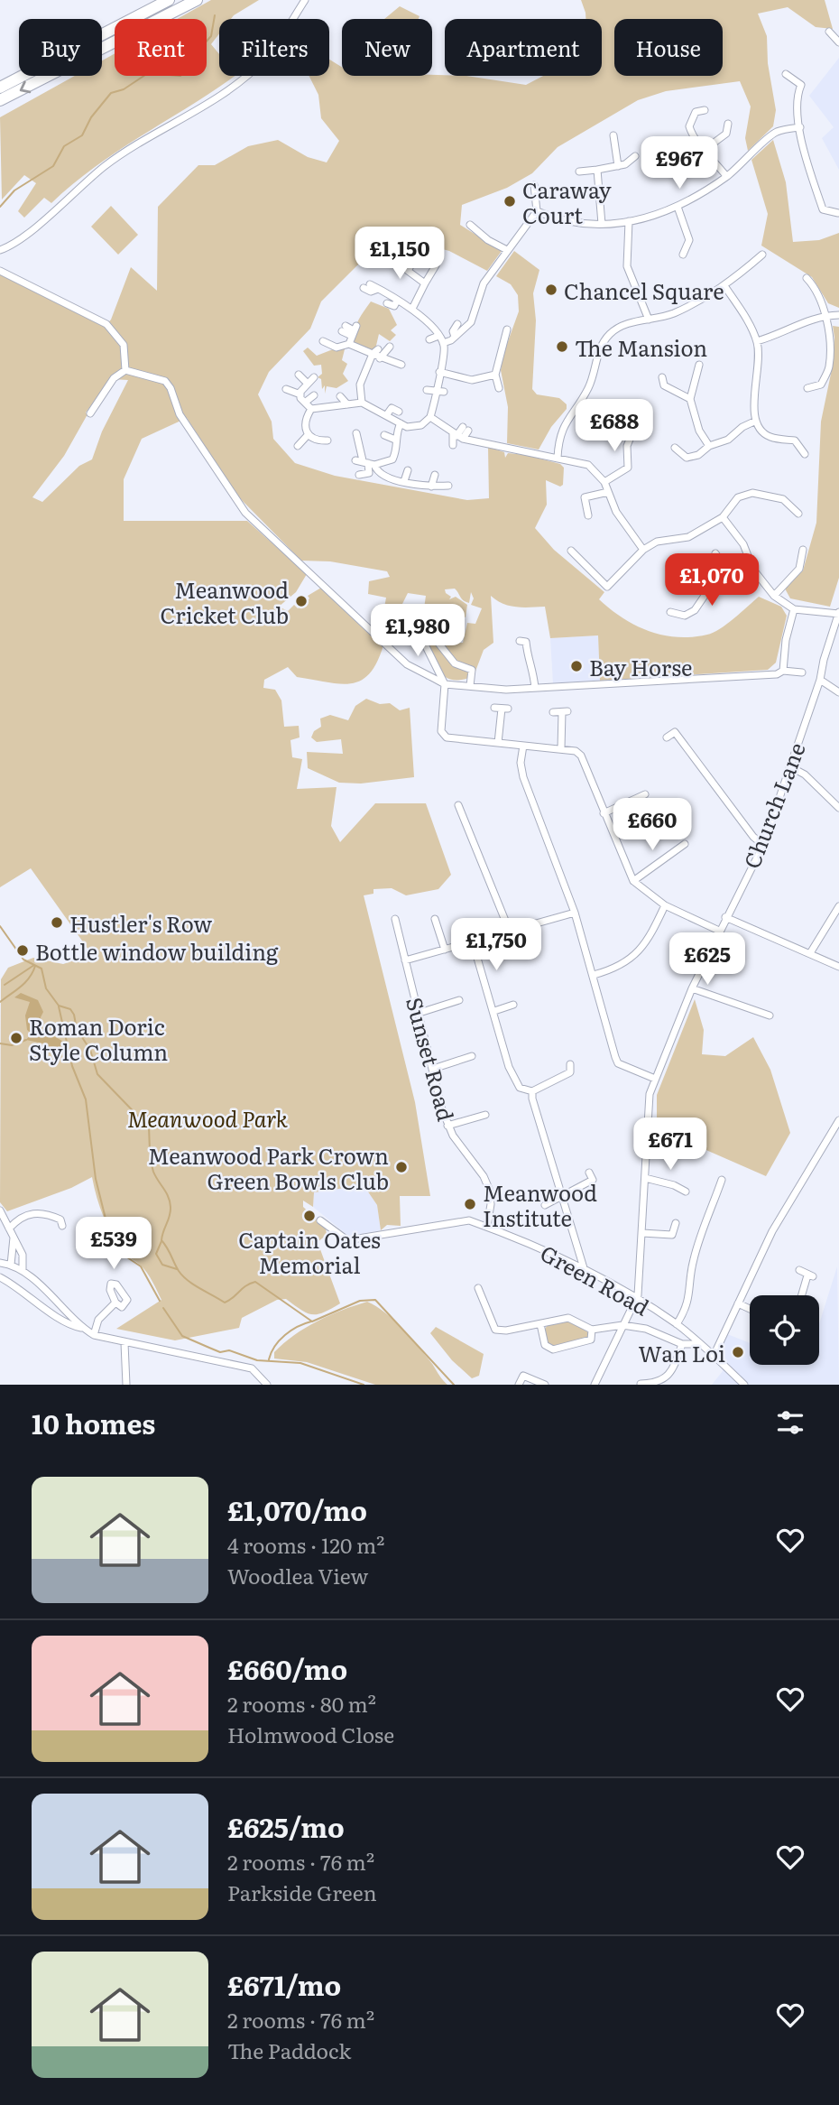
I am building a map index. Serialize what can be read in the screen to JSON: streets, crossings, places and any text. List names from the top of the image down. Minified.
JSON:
{"streets":{"street":["Church Lane","Sunset Road","Green Road"]},"crossings":[["Church Lane","Green Road"],["Sunset Road","Green Road"]],"parks":["Meanwood Park"],"places":["Caraway Court","Chancel Square","The Mansion","Meanwood Cricket Club","Bay Horse","Hustler's Row","Bottle window building","Roman Doric Style Column","Meanwood Park Crown Green Bowls Club","Meanwood Institute","Captain Oates Memorial","Wan Loi"],"page":{"chip":["Buy","Rent","Filters","New","Apartment","House"],"price":["£967","£1,150","£688","£1,070","£1,980","£660","£1,750","£625","£671","£539"],"heading":"10 homes","list":[{"name":"£1,070/mo","note":"4 rooms · 120 m² · Woodlea View"},{"name":"£660/mo","note":"2 rooms · 80 m² · Holmwood Close"},{"name":"£625/mo","note":"2 rooms · 76 m² · Parkside Green"},{"name":"£671/mo","note":"2 rooms · 76 m² · The Paddock"}]}}
